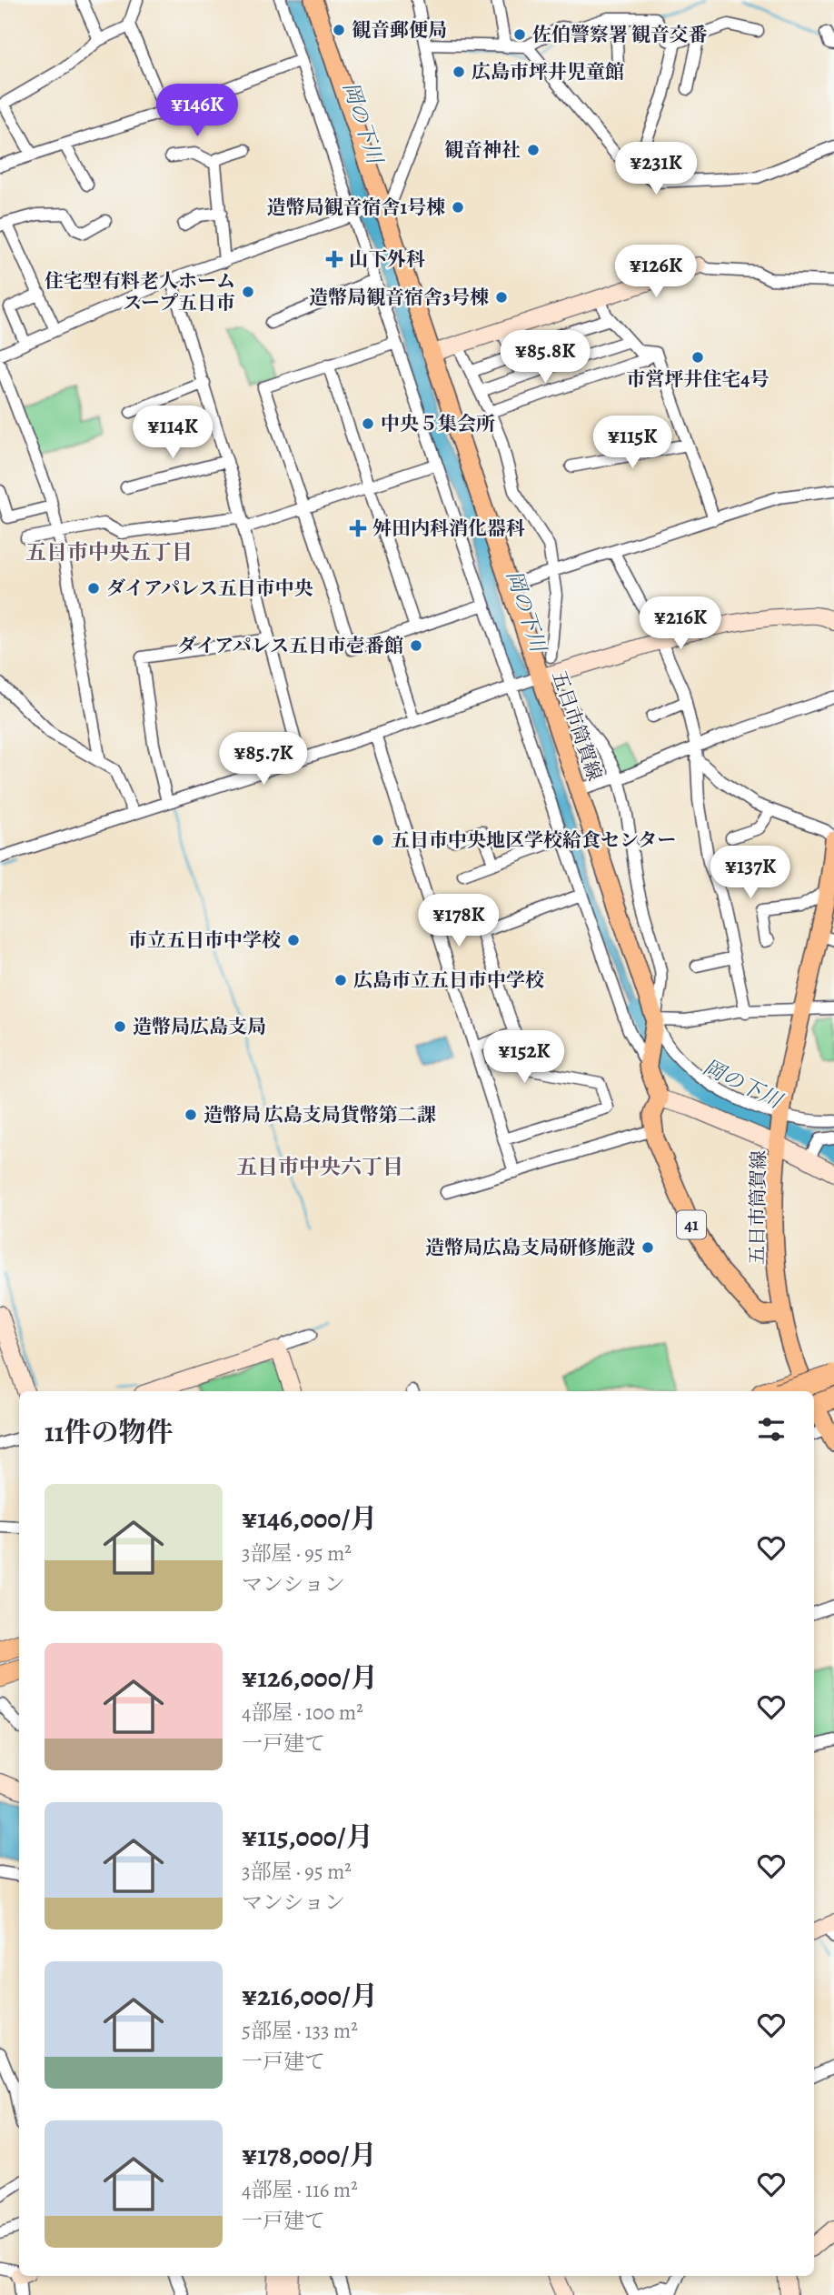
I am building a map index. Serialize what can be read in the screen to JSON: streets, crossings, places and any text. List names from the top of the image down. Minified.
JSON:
{"streets":{"main road":["五日市筒賀線","41"]},"districts":["五日市中央五丁目","五日市中央六丁目"],"water":["岡の下川"],"places":{"other":["観音郵便局","佐伯警察署 観音交番","広島市坪井児童館","観音神社","造幣局観音宿舎1号棟","住宅型有料老人ホーム スープ五日市","造幣局観音宿舎3号棟","市営坪井住宅4号","中央５集会所","ダイアパレス五日市中央","ダイアパレス五日市壱番館","五日市中央地区学校給食センター","市立五日市中学校","広島市立五日市中学校","造幣局広島支局","造幣局 広島支局貨幣第二課","造幣局広島支局研修施設"],"health":["山下外科","舛田内科消化器科"]},"page":{"price":["¥146K","¥231K","¥126K","¥85.8K","¥114K","¥115K","¥216K","¥85.7K","¥137K","¥178K","¥152K"],"heading":"11件の物件","list":[{"name":"¥146,000/月","note":"3部屋 · 95 m² · マンション"},{"name":"¥126,000/月","note":"4部屋 · 100 m² · 一戸建て"},{"name":"¥115,000/月","note":"3部屋 · 95 m² · マンション"},{"name":"¥216,000/月","note":"5部屋 · 133 m² · 一戸建て"},{"name":"¥178,000/月","note":"4部屋 · 116 m² · 一戸建て"}]}}
